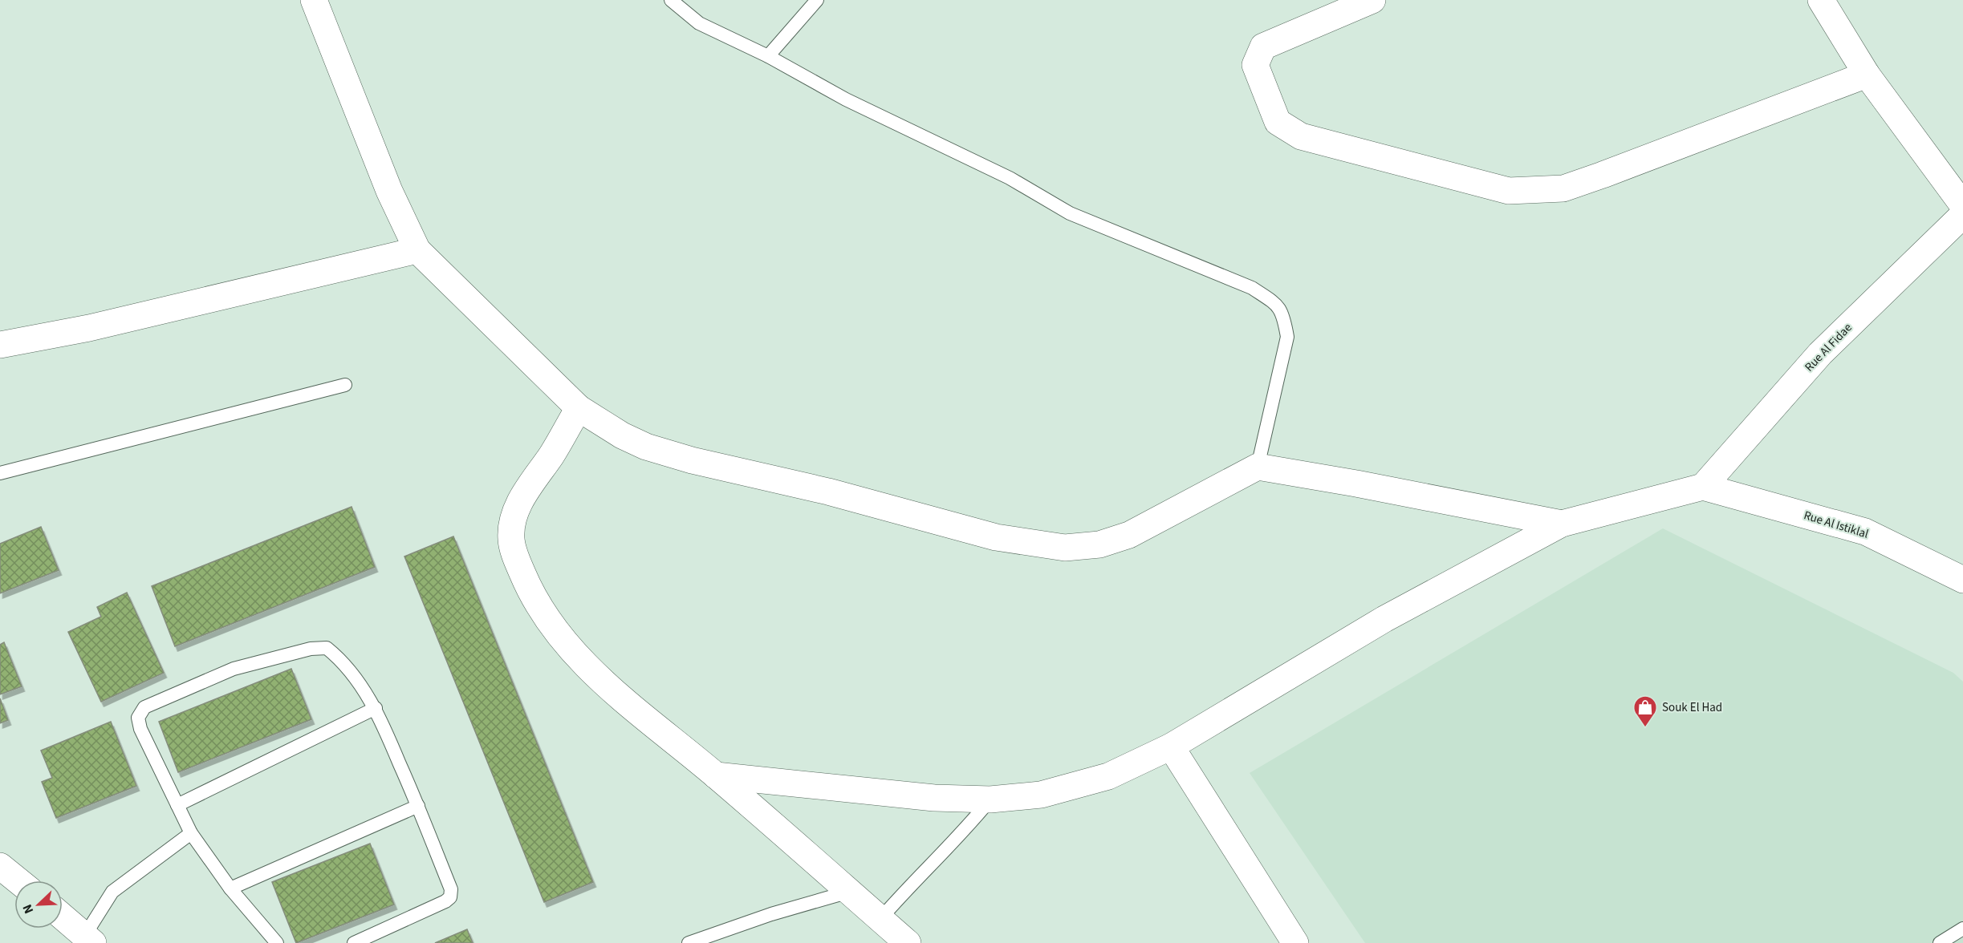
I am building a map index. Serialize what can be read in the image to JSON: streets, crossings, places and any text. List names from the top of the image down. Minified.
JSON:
{"streets":{"street":["Rue Al Fidae","Rue Al Istiklal"]},"crossings":[["Rue Al Fidae","Rue Al Istiklal"]],"places":{"shop":["Souk El Had"]},"north":"bottom left"}
